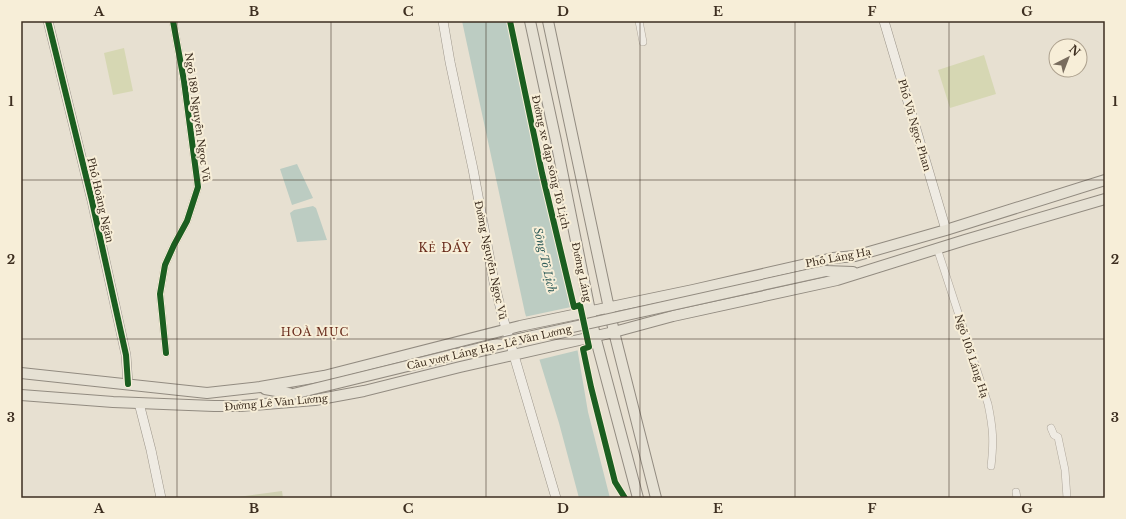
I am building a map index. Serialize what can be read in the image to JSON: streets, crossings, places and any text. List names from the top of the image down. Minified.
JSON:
{"streets":{"main road":["Phố Láng Hạ","Đường Láng","Cầu vượt Láng Hạ - Lê Văn Lương","Đường Lê Văn Lương"],"street":["Ngõ 189 Nguyễn Ngọc Vũ","Phố Vũ Ngọc Phan","Phố Hoàng Ngân","Đường Nguyễn Ngọc Vũ","Ngõ 105 Láng Hạ"],"cycle path":["Đường xe đạp sông Tô Lịch"]},"crossings":[["Phố Vũ Ngọc Phan","Phố Láng Hạ"],["Phố Hoàng Ngân","Đường Lê Văn Lương"],["Phố Láng Hạ","Đường Láng"],["Phố Láng Hạ","Cầu vượt Láng Hạ - Lê Văn Lương"],["Phố Láng Hạ","Ngõ 105 Láng Hạ"],["Phố Láng Hạ","Đường Lê Văn Lương"],["Đường Nguyễn Ngọc Vũ","Đường Lê Văn Lương"],["Đường Láng","Đường Lê Văn Lương"],["Cầu vượt Láng Hạ - Lê Văn Lương","Đường Lê Văn Lương"]],"districts":["KẺ ĐÁY","HOÀ MỤC"],"water":["Sông Tô Lịch"],"north":"top right","grid":{"columns":["A","B","C","D","E","F","G"],"rows":["1","2","3"]}}
